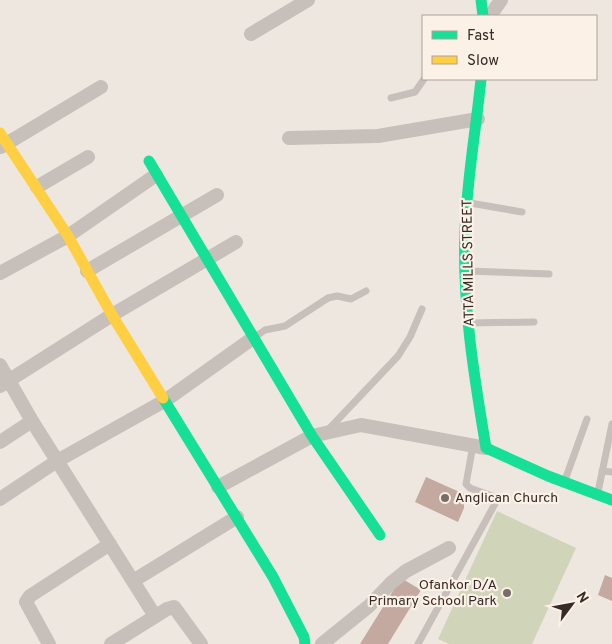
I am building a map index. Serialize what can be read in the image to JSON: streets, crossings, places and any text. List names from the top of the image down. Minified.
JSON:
{"streets":{"street":["ATTA MILLS STREET"]},"places":["Anglican Church","Ofankor D/A Primary School Park"],"legend":["Fast","Slow"],"north":"top right"}
